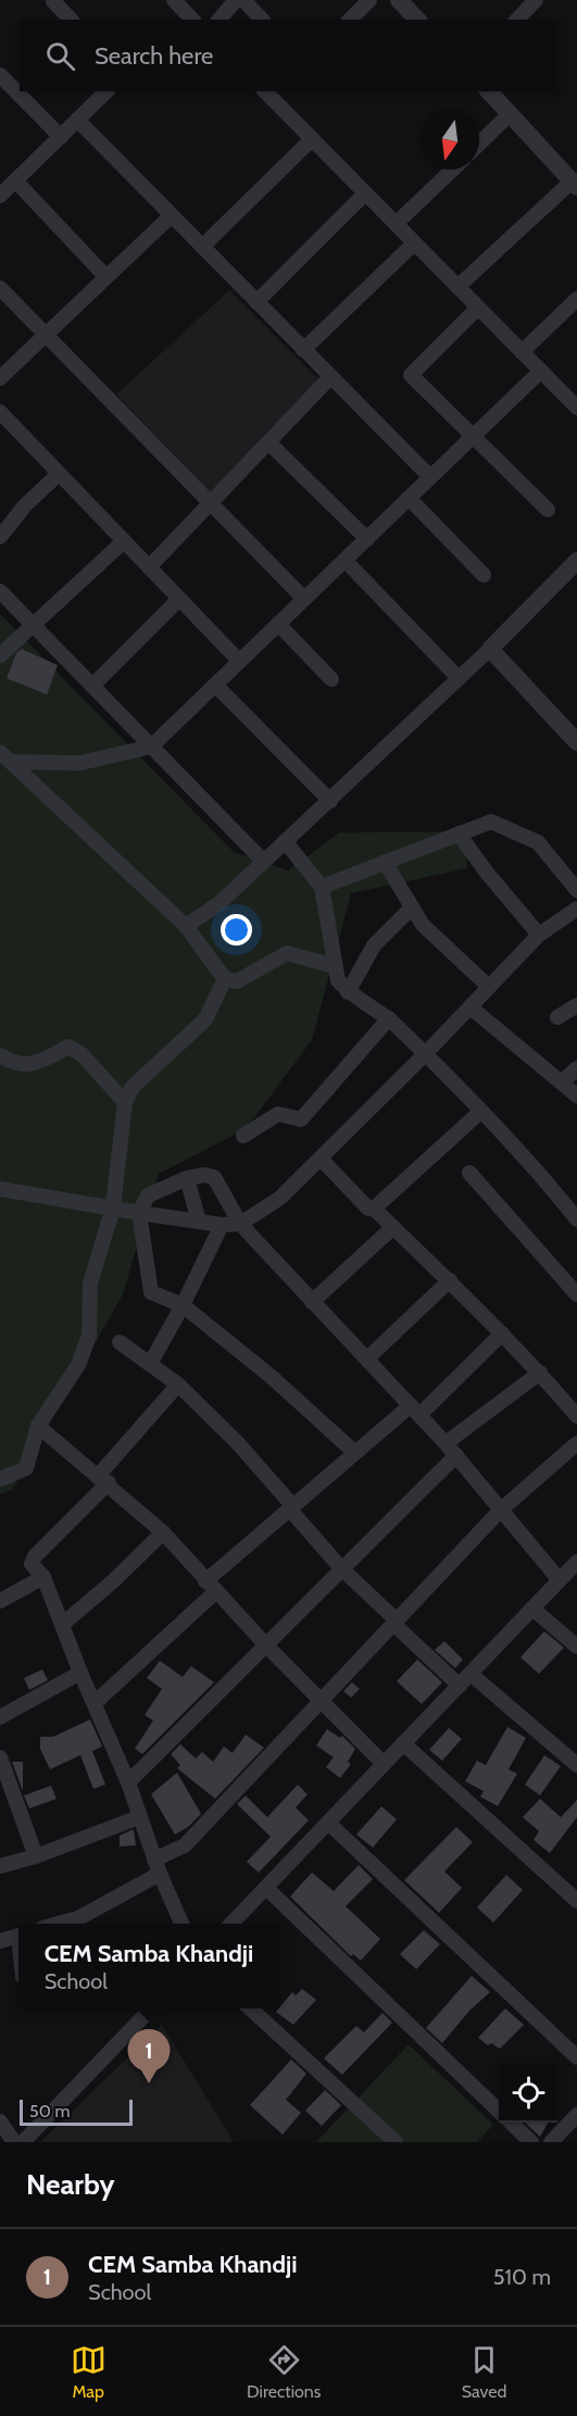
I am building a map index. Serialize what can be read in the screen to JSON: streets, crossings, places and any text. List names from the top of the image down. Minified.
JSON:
{"scale_bar":"50 m","north":"bottom","page":{"search":"Search here","popup":["CEM Samba Khandji","School"],"pins":"1","scale":"50 m","heading":"Nearby","list":[{"mark":"1","name":"CEM Samba Khandji","note":"School","value":"510 m"}],"nav":["Map","Directions","Saved"]}}
